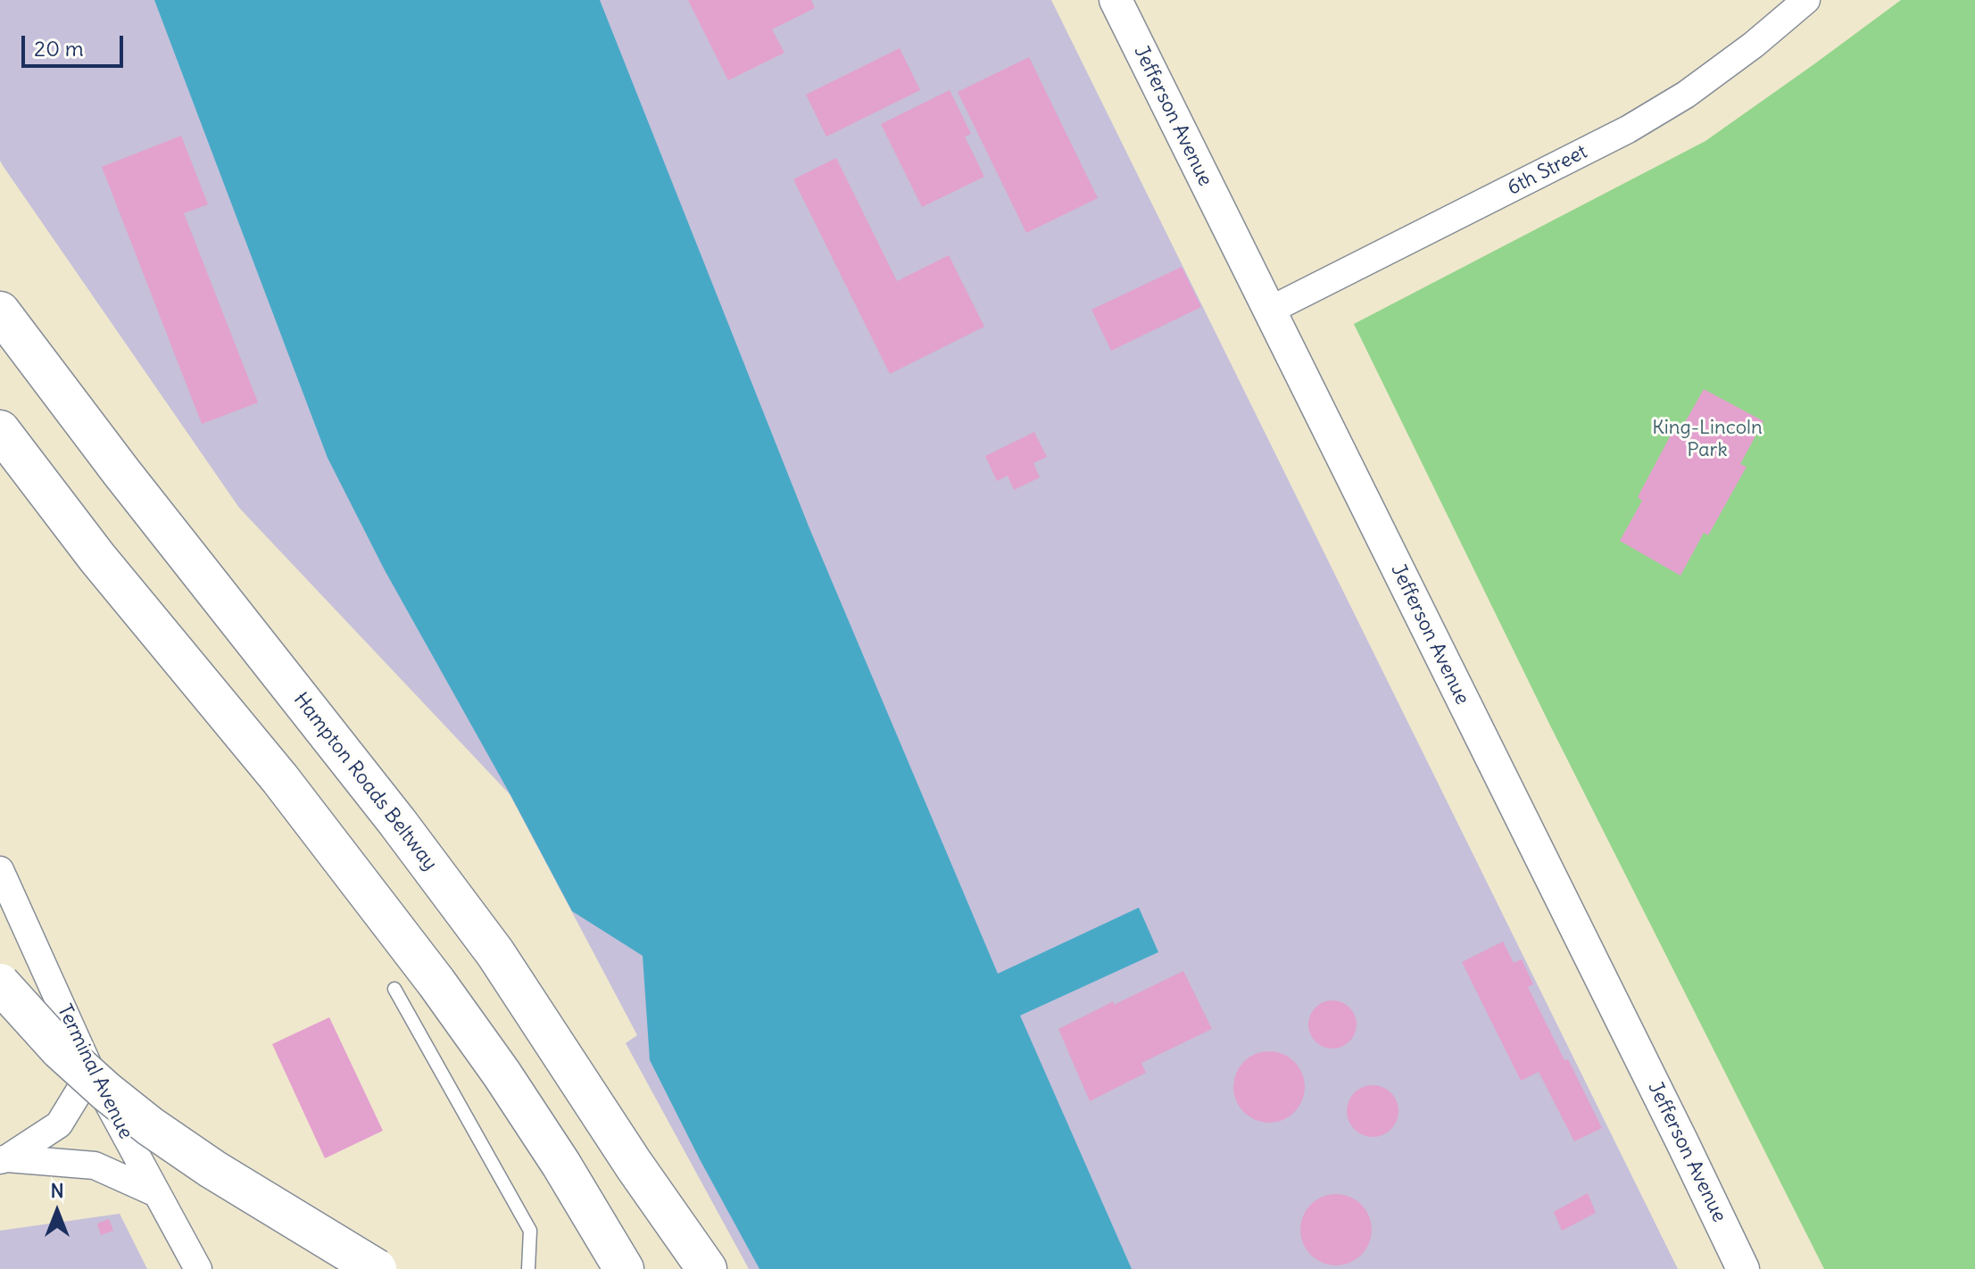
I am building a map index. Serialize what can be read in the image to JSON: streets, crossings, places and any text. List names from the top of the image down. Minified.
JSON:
{"streets":{"highway":["Hampton Roads Beltway"],"street":["Jefferson Avenue","6th Street","Terminal Avenue"]},"crossings":[["Jefferson Avenue","6th Street"]],"parks":["King-Lincoln Park"],"scale_bar":"20 m","north":"top"}
